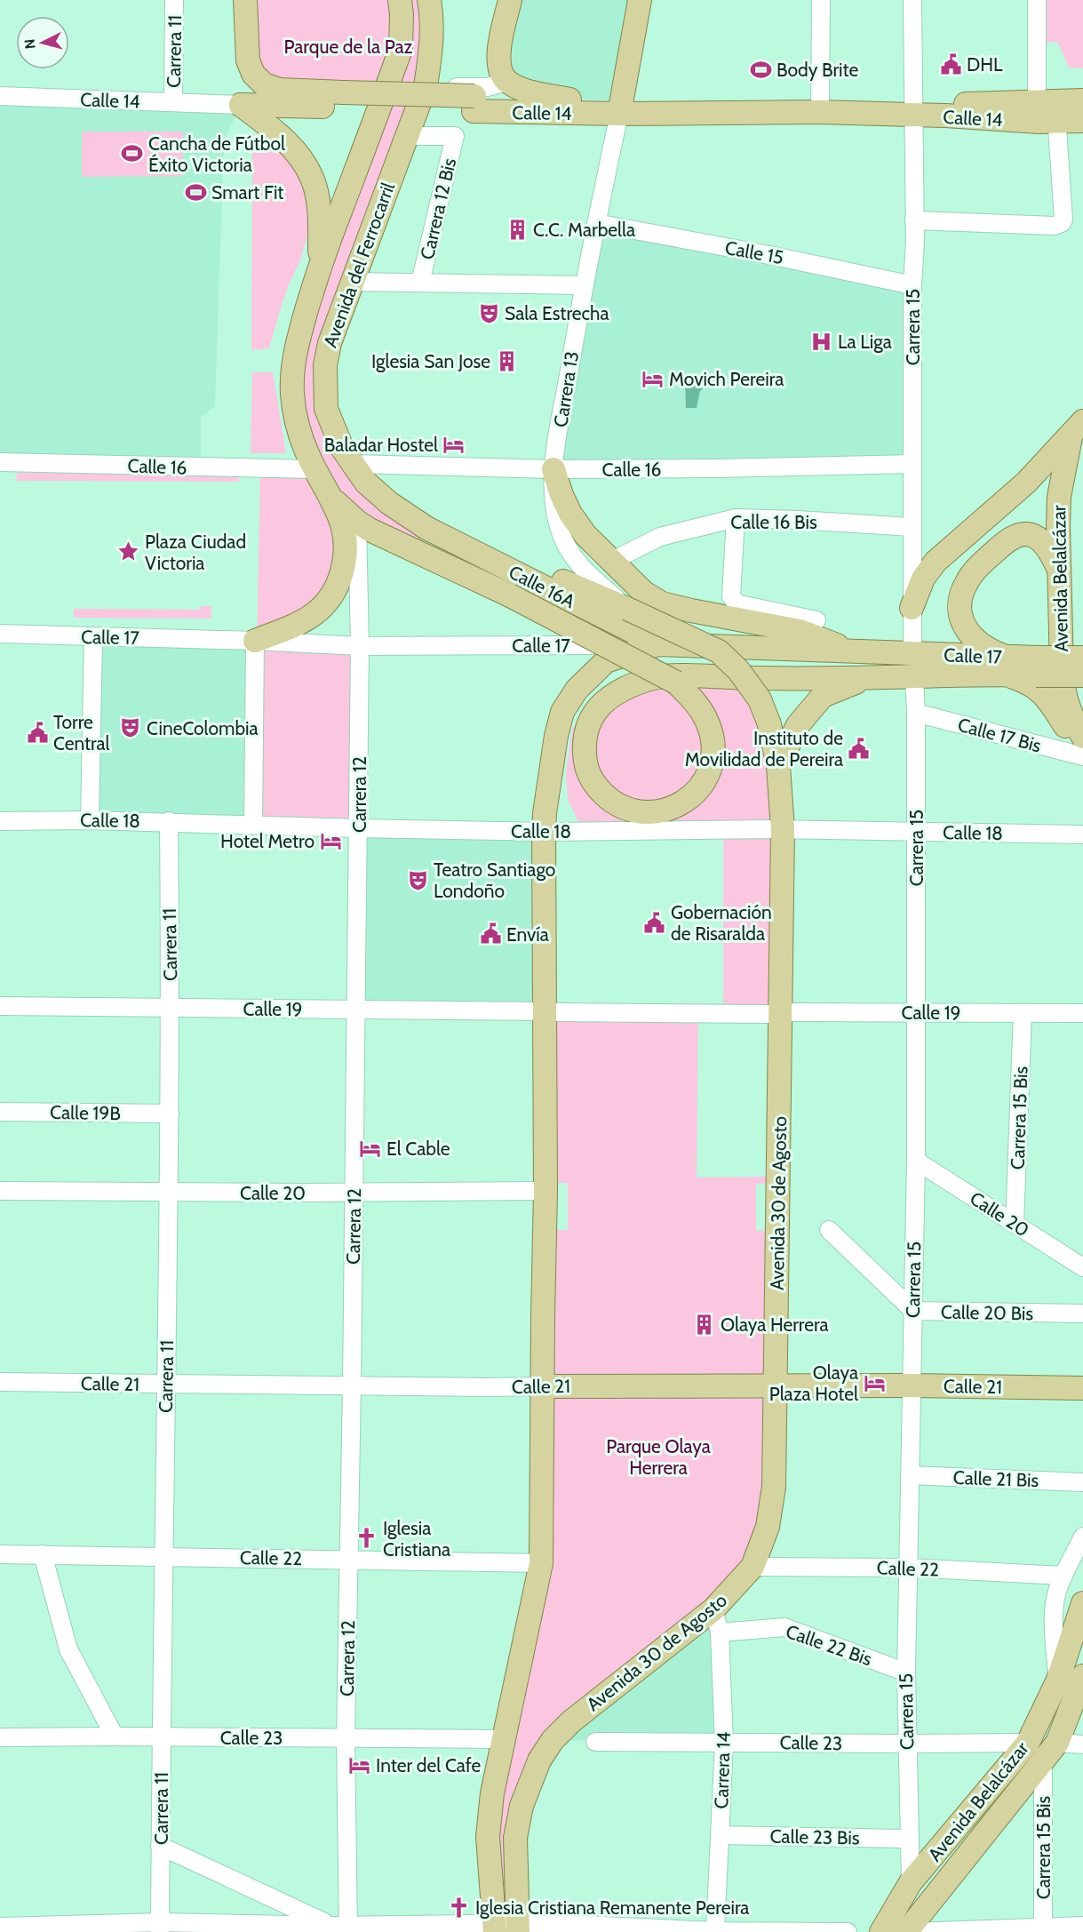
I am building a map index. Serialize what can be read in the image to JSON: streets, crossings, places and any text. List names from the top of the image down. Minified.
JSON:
{"streets":{"main road":["Calle 14","Avenida del Ferrocarril","Avenida Belalcázar","Calle 16A","Calle 17","Avenida 30 de Agosto","Calle 21"],"street":["Carrera 11","Carrera 12 Bis","Calle 15","Carrera 15","Carrera 13","Calle 16","Calle 16 Bis","Calle 17 Bis","Carrera 12","Calle 18","Calle 19","Calle 19B","Carrera 15 Bis","Calle 20","Calle 20 Bis","Calle 21 Bis","Calle 22","Calle 22 Bis","Calle 23","Carrera 14","Calle 23 Bis"]},"crossings":[["Carrera 11","Calle 14"],["Carrera 11","Calle 18"],["Carrera 11","Calle 19"],["Carrera 11","Calle 19B"],["Carrera 11","Calle 20"],["Carrera 11","Calle 21"],["Carrera 11","Calle 22"],["Carrera 11","Calle 23"],["Calle 14","Carrera 15"],["Calle 14","Carrera 13"],["Carrera 12 Bis","Avenida del Ferrocarril"],["Calle 15","Carrera 15"],["Calle 15","Carrera 13"],["Avenida del Ferrocarril","Calle 16"],["Avenida del Ferrocarril","Calle 16A"],["Avenida del Ferrocarril","Avenida 30 de Agosto"],["Carrera 15","Calle 16"],["Carrera 15","Calle 16 Bis"],["Carrera 15","Avenida Belalcázar"],["Carrera 15","Calle 17"],["Carrera 15","Calle 17 Bis"],["Carrera 15","Calle 18"],["Carrera 15","Calle 19"],["Carrera 15","Calle 20"],["Carrera 15","Calle 20 Bis"],["Carrera 15","Calle 21"],["Carrera 15","Calle 21 Bis"],["Carrera 15","Calle 22"],["Carrera 15","Calle 22 Bis"],["Carrera 15","Calle 23"],["Carrera 15","Calle 23 Bis"],["Carrera 13","Calle 16"],["Carrera 13","Avenida 30 de Agosto"],["Avenida Belalcázar","Carrera 15 Bis"],["Avenida Belalcázar","Calle 23"],["Calle 16A","Calle 17"],["Calle 16A","Carrera 12"],["Calle 16A","Avenida 30 de Agosto"],["Calle 17","Carrera 12"],["Carrera 12","Calle 18"],["Carrera 12","Calle 19"],["Carrera 12","Calle 20"],["Carrera 12","Calle 21"],["Carrera 12","Calle 22"],["Carrera 12","Calle 23"],["Calle 18","Avenida 30 de Agosto"],["Calle 19","Carrera 15 Bis"],["Calle 19","Avenida 30 de Agosto"],["Carrera 15 Bis","Calle 20"],["Avenida 30 de Agosto","Calle 21"],["Avenida 30 de Agosto","Calle 22"],["Avenida 30 de Agosto","Carrera 14"],["Calle 22 Bis","Carrera 14"],["Calle 23","Carrera 14"],["Carrera 14","Calle 23 Bis"]],"parks":["Parque de la Paz","Parque Olaya Herrera"],"places":{"public building":["DHL","Torre Central","Instituto de Movilidad de Pereira","Gobernación de Risaralda","Envía"],"sports":["Body Brite","Cancha de Fútbol Éxito Victoria","Smart Fit"],"building":["C.C. Marbella","Iglesia San Jose","Olaya Herrera"],"theatre":["Sala Estrecha","CineColombia","Teatro Santiago Londoño"],"hospital":["La Liga"],"hotel":["Movich Pereira","Baladar Hostel","Hotel Metro","El Cable","Olaya Plaza Hotel","Inter del Cafe"],"place":["Plaza Ciudad Victoria"],"church":["Iglesia Cristiana","Iglesia Cristiana Remanente Pereira"]},"north":"left"}
